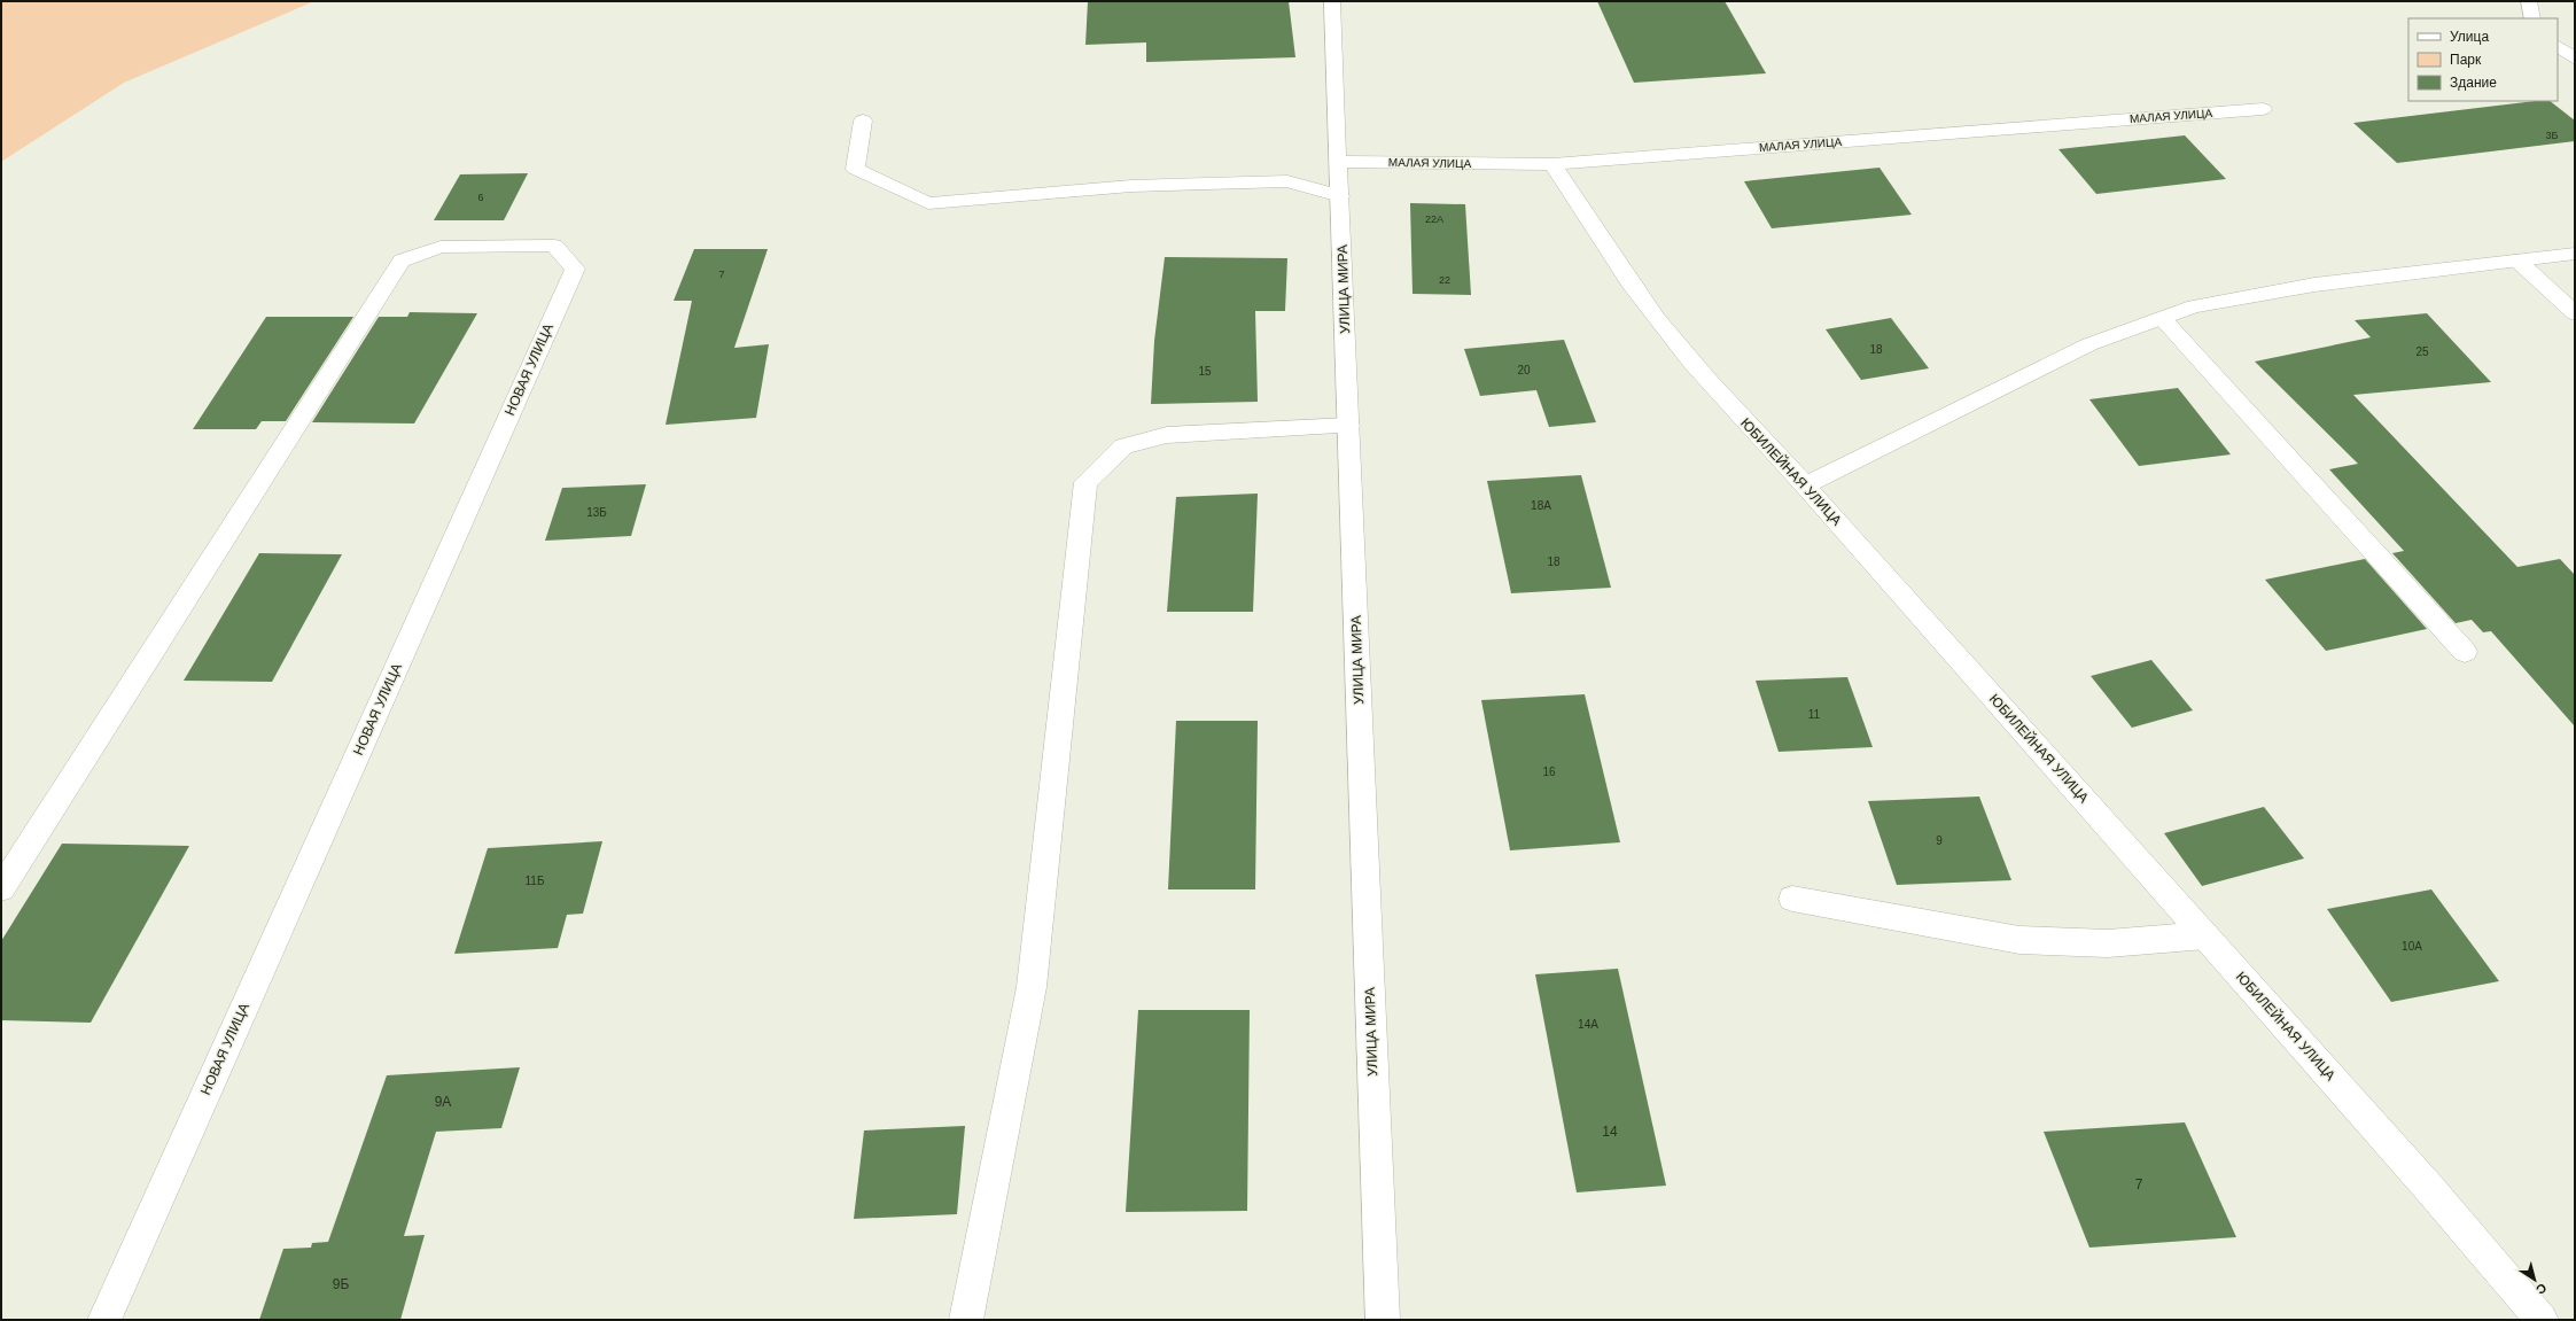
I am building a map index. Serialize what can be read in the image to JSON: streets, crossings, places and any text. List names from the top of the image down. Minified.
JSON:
{"streets":{"street":["МАЛАЯ УЛИЦА","УЛИЦА МИРА","НОВАЯ УЛИЦА","ЮБИЛЕЙНАЯ УЛИЦА"]},"crossings":[["МАЛАЯ УЛИЦА","УЛИЦА МИРА"],["МАЛАЯ УЛИЦА","ЮБИЛЕЙНАЯ УЛИЦА"]],"house_numbers":["3Б","6","22А","7","22","18","25","20","15","18А","13Б","18","11","16","9","11Б","10А","14А","9А","14","7","9Б"],"legend":["Улица","Парк","Здание"],"north":"bottom right"}
